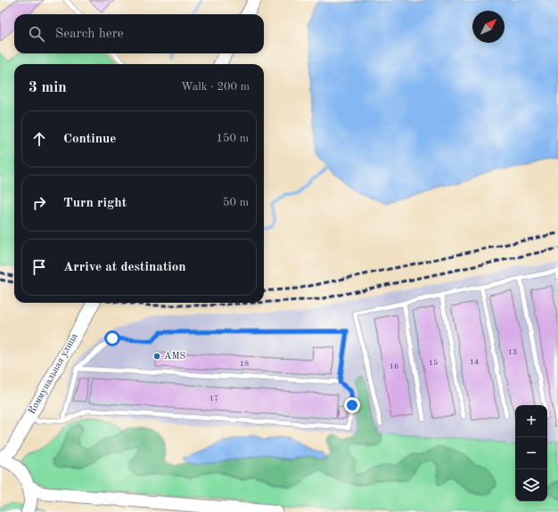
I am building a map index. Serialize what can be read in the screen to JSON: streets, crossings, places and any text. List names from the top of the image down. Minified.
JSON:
{"streets":{"main road":["Коммунальная улица"]},"places":["AMS"],"house_numbers":["13","14","15","18","16","17"],"north":"top right","page":{"search":"Search here","heading":["3 min","Walk · 200 m"],"list":[["Continue","150 m"],["Turn right","50 m"],"Arrive at destination"],"map_buttons":["+","−"]}}
